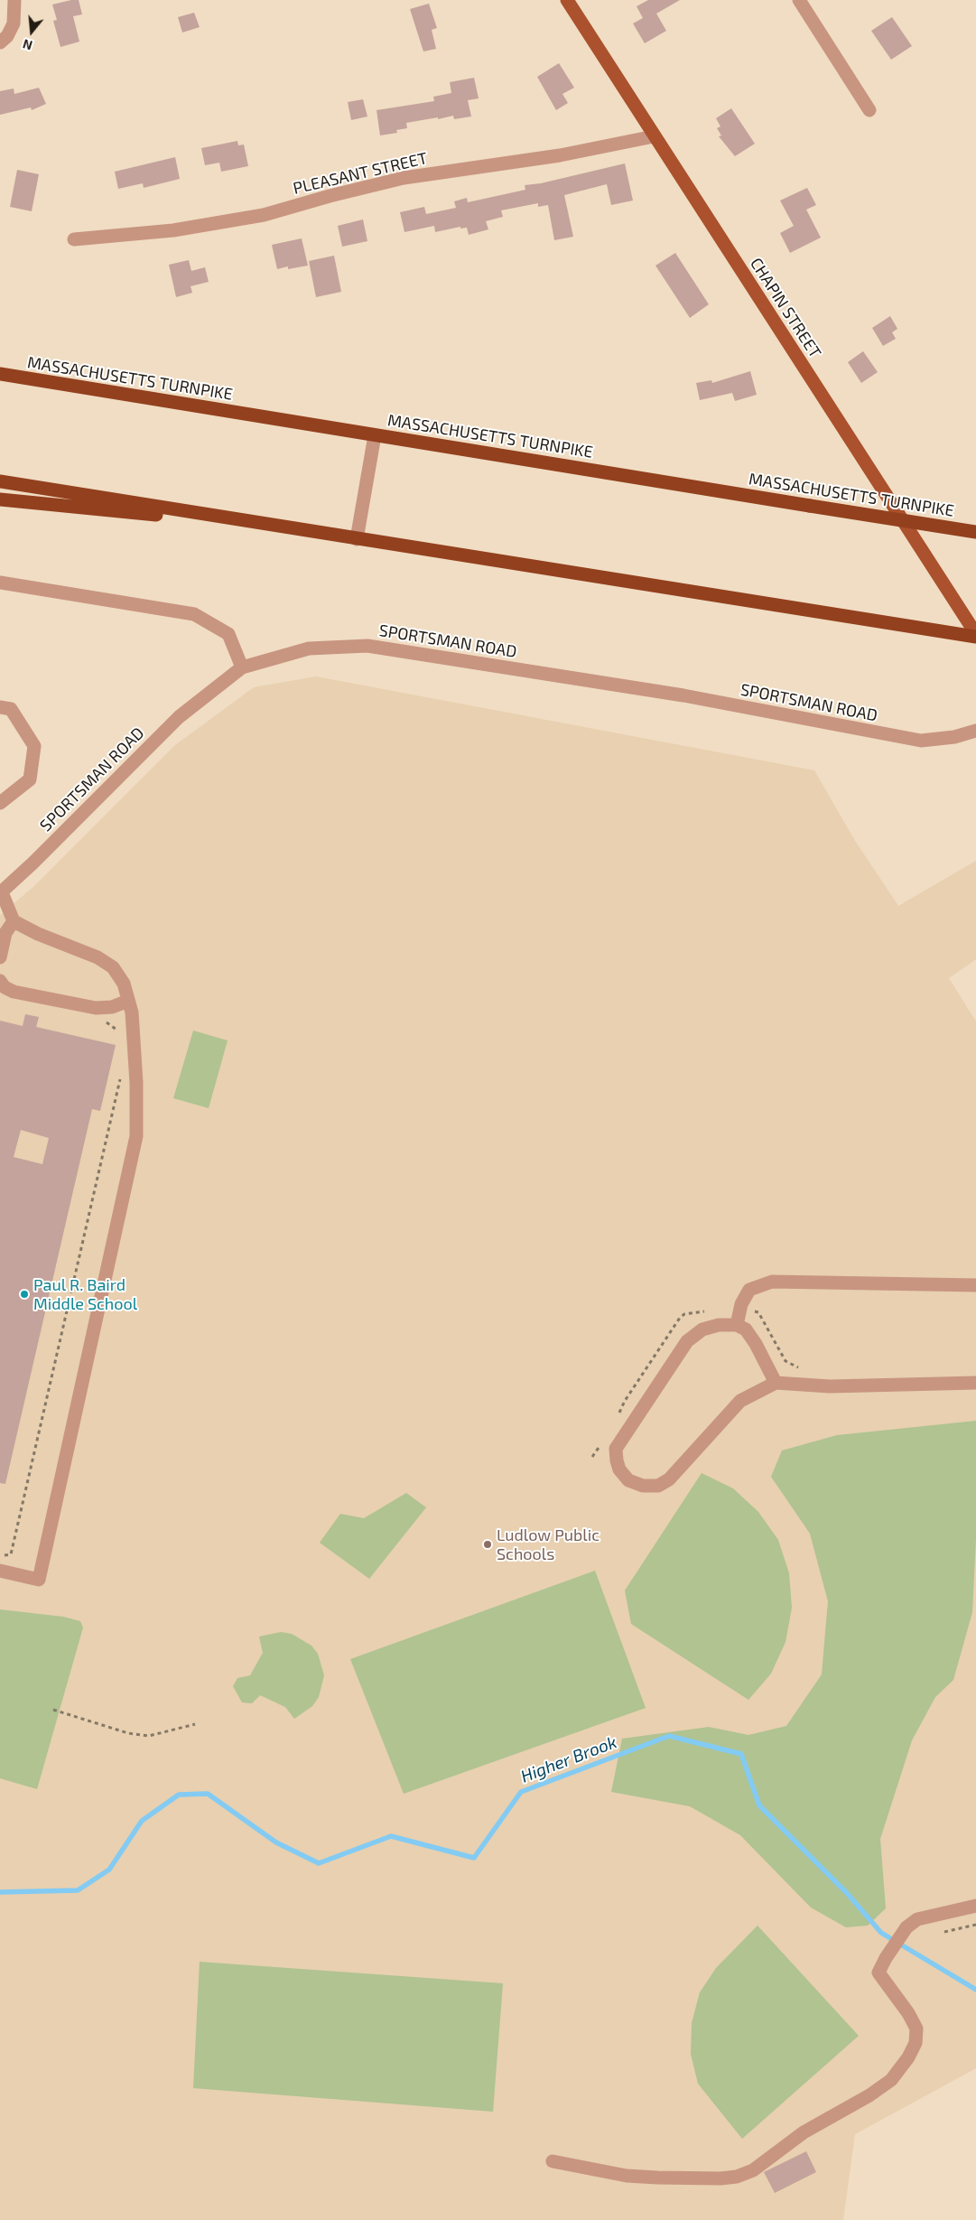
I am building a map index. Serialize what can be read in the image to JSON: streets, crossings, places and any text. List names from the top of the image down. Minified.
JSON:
{"streets":{"highway":["MASSACHUSETTS TURNPIKE"],"main road":["CHAPIN STREET"],"street":["PLEASANT STREET","SPORTSMAN ROAD"]},"crossings":[["PLEASANT STREET","CHAPIN STREET"]],"water":["Higher Brook"],"places":["Paul R. Baird Middle School","Ludlow Public Schools"],"north":"bottom"}
